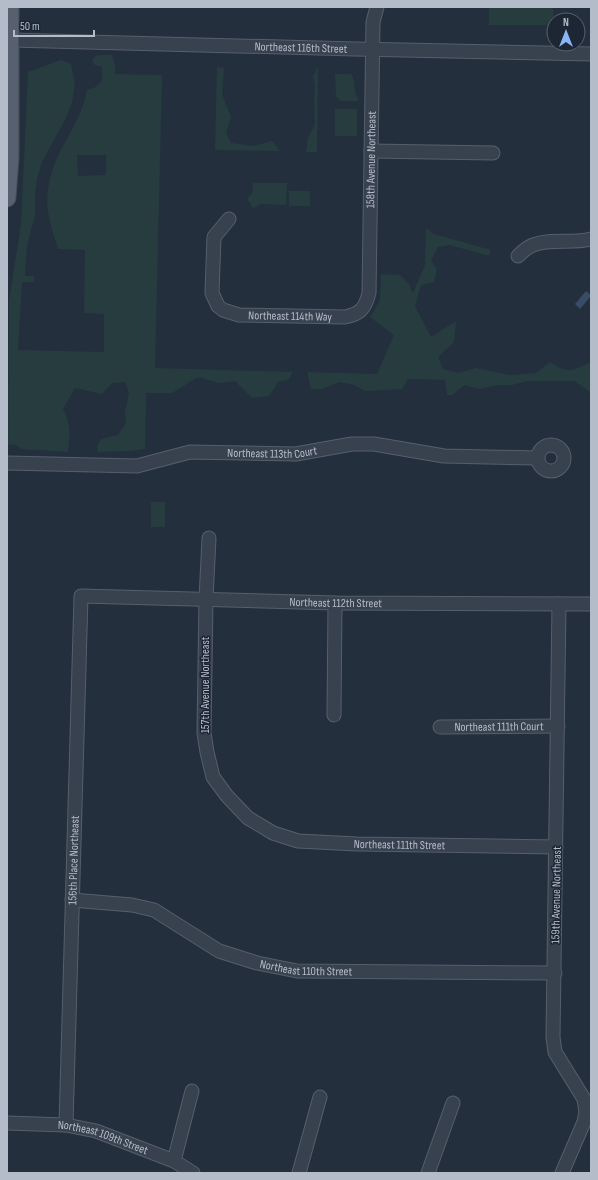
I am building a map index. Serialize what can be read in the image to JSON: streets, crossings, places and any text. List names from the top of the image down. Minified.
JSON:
{"streets":{"street":["Northeast 116th Street","158th Avenue Northeast","Northeast 114th Way","Northeast 113th Court","Northeast 112th Street","157th Avenue Northeast","Northeast 111th Court","Northeast 111th Street","156th Place Northeast","159th Avenue Northeast","Northeast 110th Street","Northeast 109th Street"]},"crossings":[["Northeast 116th Street","158th Avenue Northeast"],["158th Avenue Northeast","Northeast 114th Way"],["Northeast 112th Street","157th Avenue Northeast"],["Northeast 112th Street","156th Place Northeast"],["Northeast 112th Street","159th Avenue Northeast"],["157th Avenue Northeast","Northeast 111th Street"],["Northeast 111th Court","159th Avenue Northeast"],["Northeast 111th Street","159th Avenue Northeast"],["156th Place Northeast","Northeast 110th Street"],["156th Place Northeast","Northeast 109th Street"],["159th Avenue Northeast","Northeast 110th Street"]],"scale_bar":"50 m","north":"top"}
